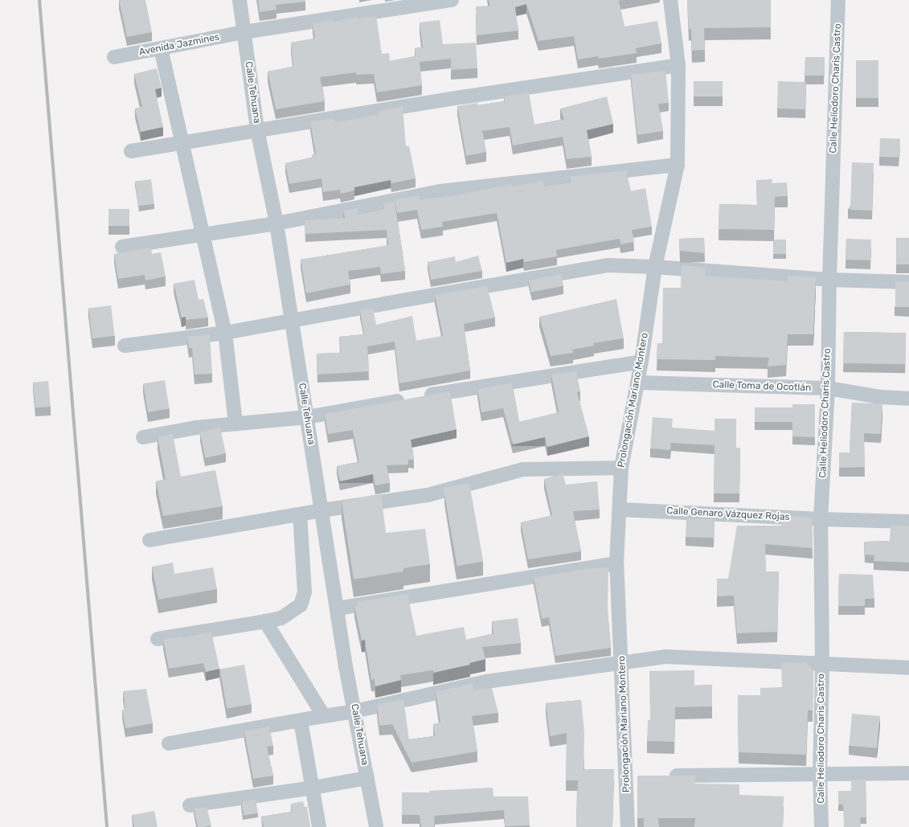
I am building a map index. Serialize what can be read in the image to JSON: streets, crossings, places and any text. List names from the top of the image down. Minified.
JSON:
{"streets":{"street":["Avenida Jazmines","Calle Heliodoro Charis Castro","Calle Tehuana","Calle Toma de Ocotlán","Prolongación Mariano Montero","Calle Genaro Vázquez Rojas"]},"crossings":[["Avenida Jazmines","Calle Tehuana"],["Calle Heliodoro Charis Castro","Calle Toma de Ocotlán"],["Calle Heliodoro Charis Castro","Calle Genaro Vázquez Rojas"],["Calle Toma de Ocotlán","Prolongación Mariano Montero"],["Prolongación Mariano Montero","Calle Genaro Vázquez Rojas"]]}
